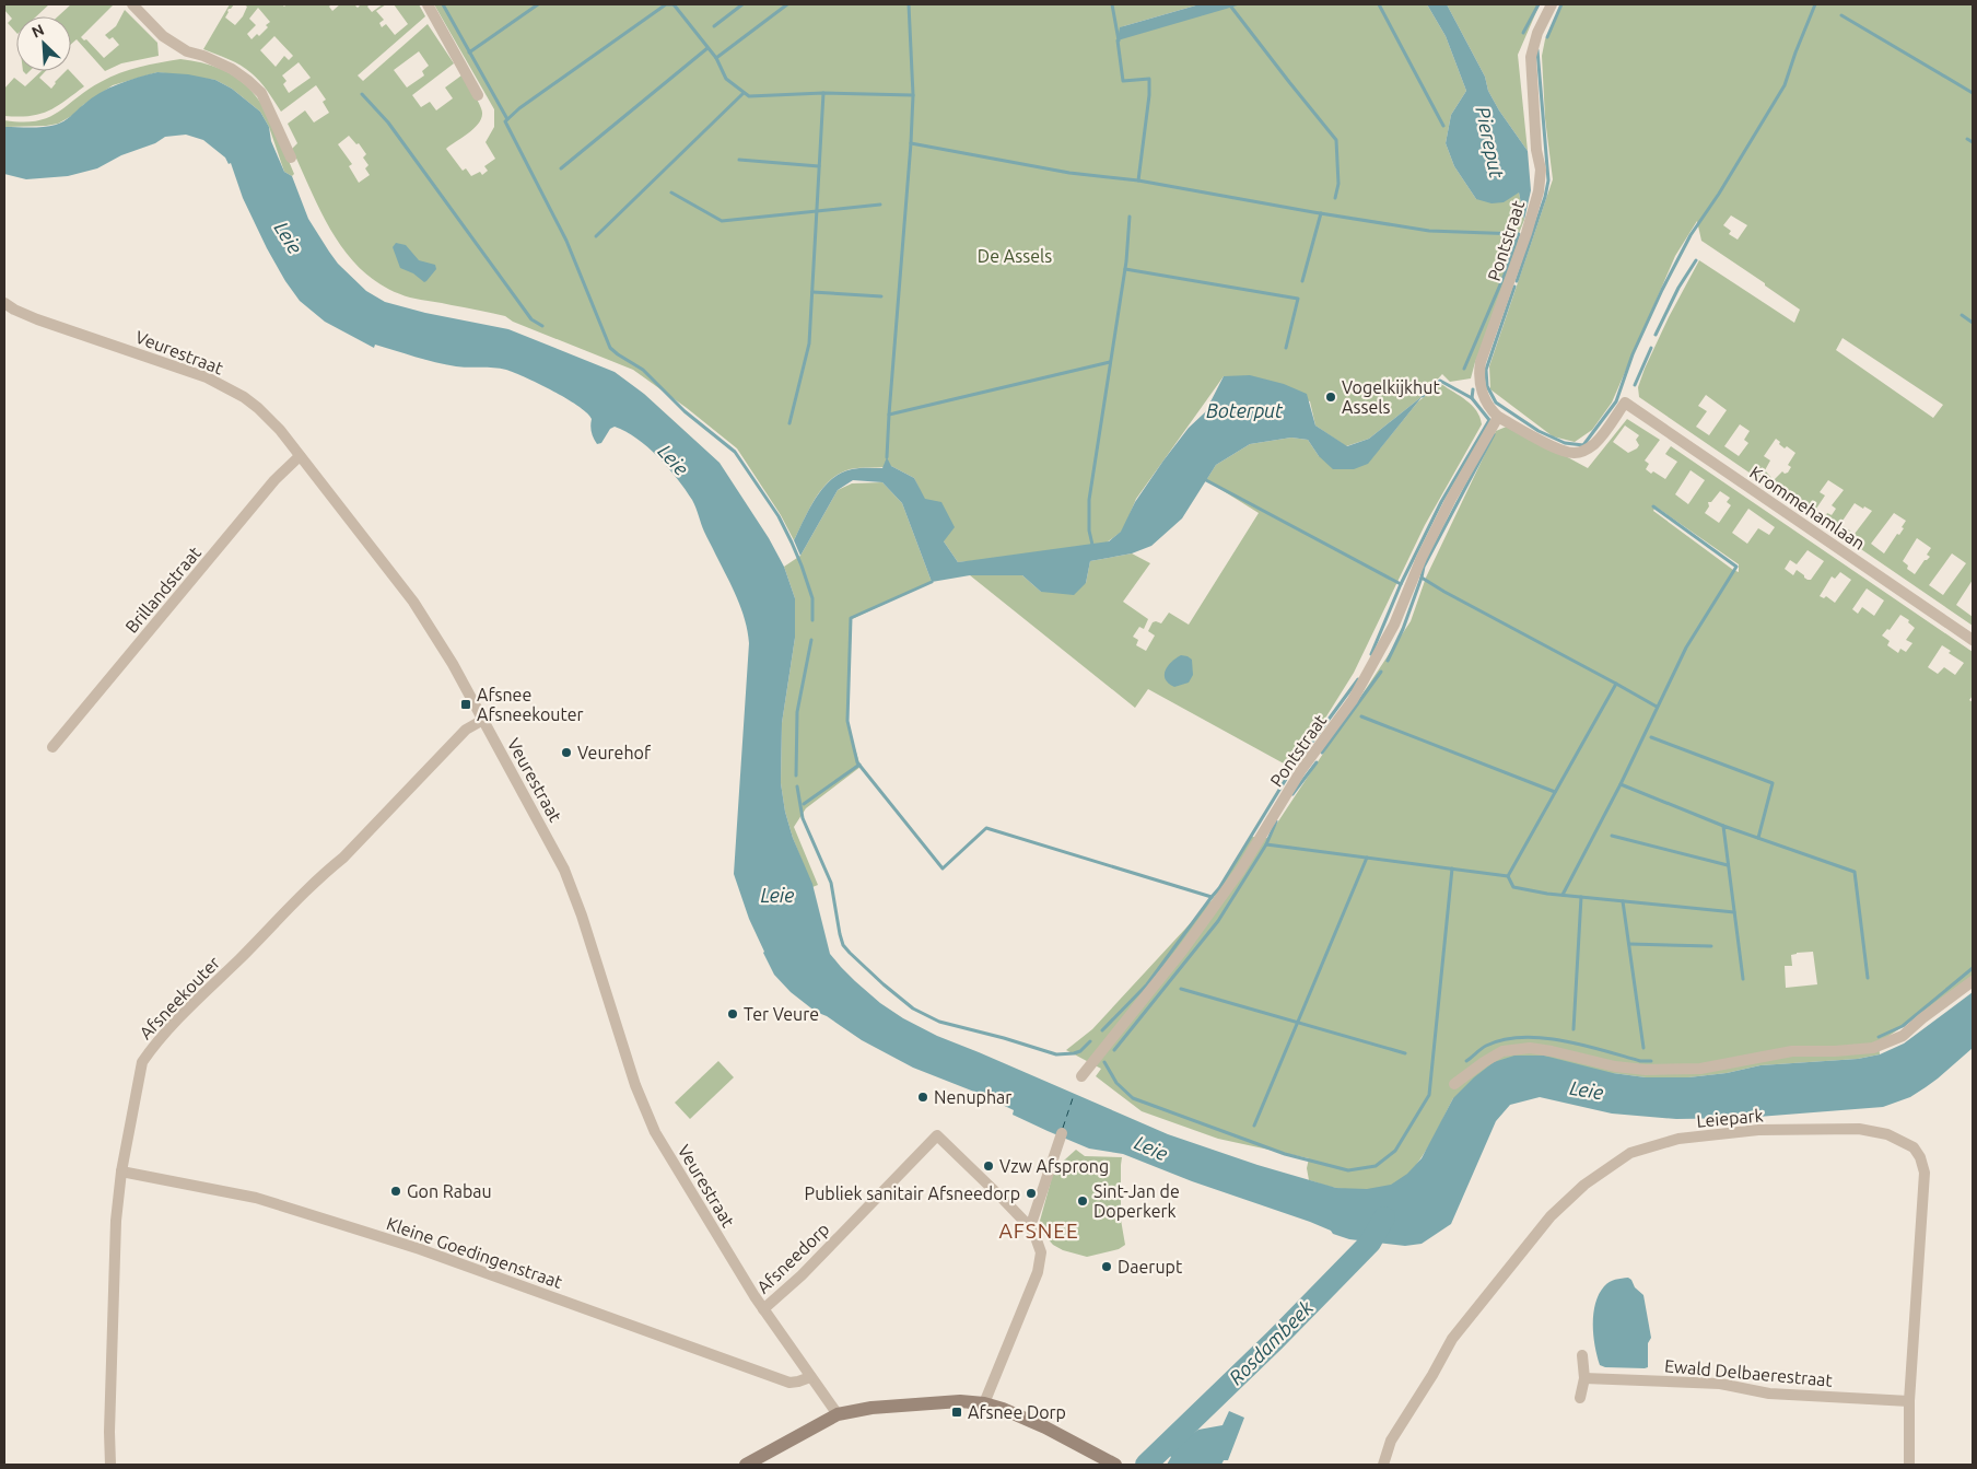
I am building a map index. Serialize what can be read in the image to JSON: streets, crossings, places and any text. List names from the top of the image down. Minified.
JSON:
{"streets":{"street":["Pontstraat","Veurestraat","Krommehamlaan","Brillandstraat","Afsneekouter","Leiepark","Kleine Goedingenstraat","Afsneedorp","Ewald Delbaerestraat"]},"crossings":[["Pontstraat","Krommehamlaan"],["Veurestraat","Brillandstraat"],["Veurestraat","Afsneekouter"],["Veurestraat","Kleine Goedingenstraat"],["Veurestraat","Afsneedorp"],["Afsneekouter","Kleine Goedingenstraat"],["Leiepark","Ewald Delbaerestraat"]],"districts":["AFSNEE"],"water":["Piereput","Leie","Boterput","Rosdambeek"],"parks":["De Assels"],"places":{"other":["Vogelkijkhut Assels","Veurehof","Ter Veure","Nenuphar","Vzw Afsprong","Gon Rabau","Publiek sanitair Afsneedorp","Sint-Jan de Doperkerk","Daerupt"],"transit":["Afsnee Afsneekouter","Afsnee Dorp"]},"north":"top left"}
